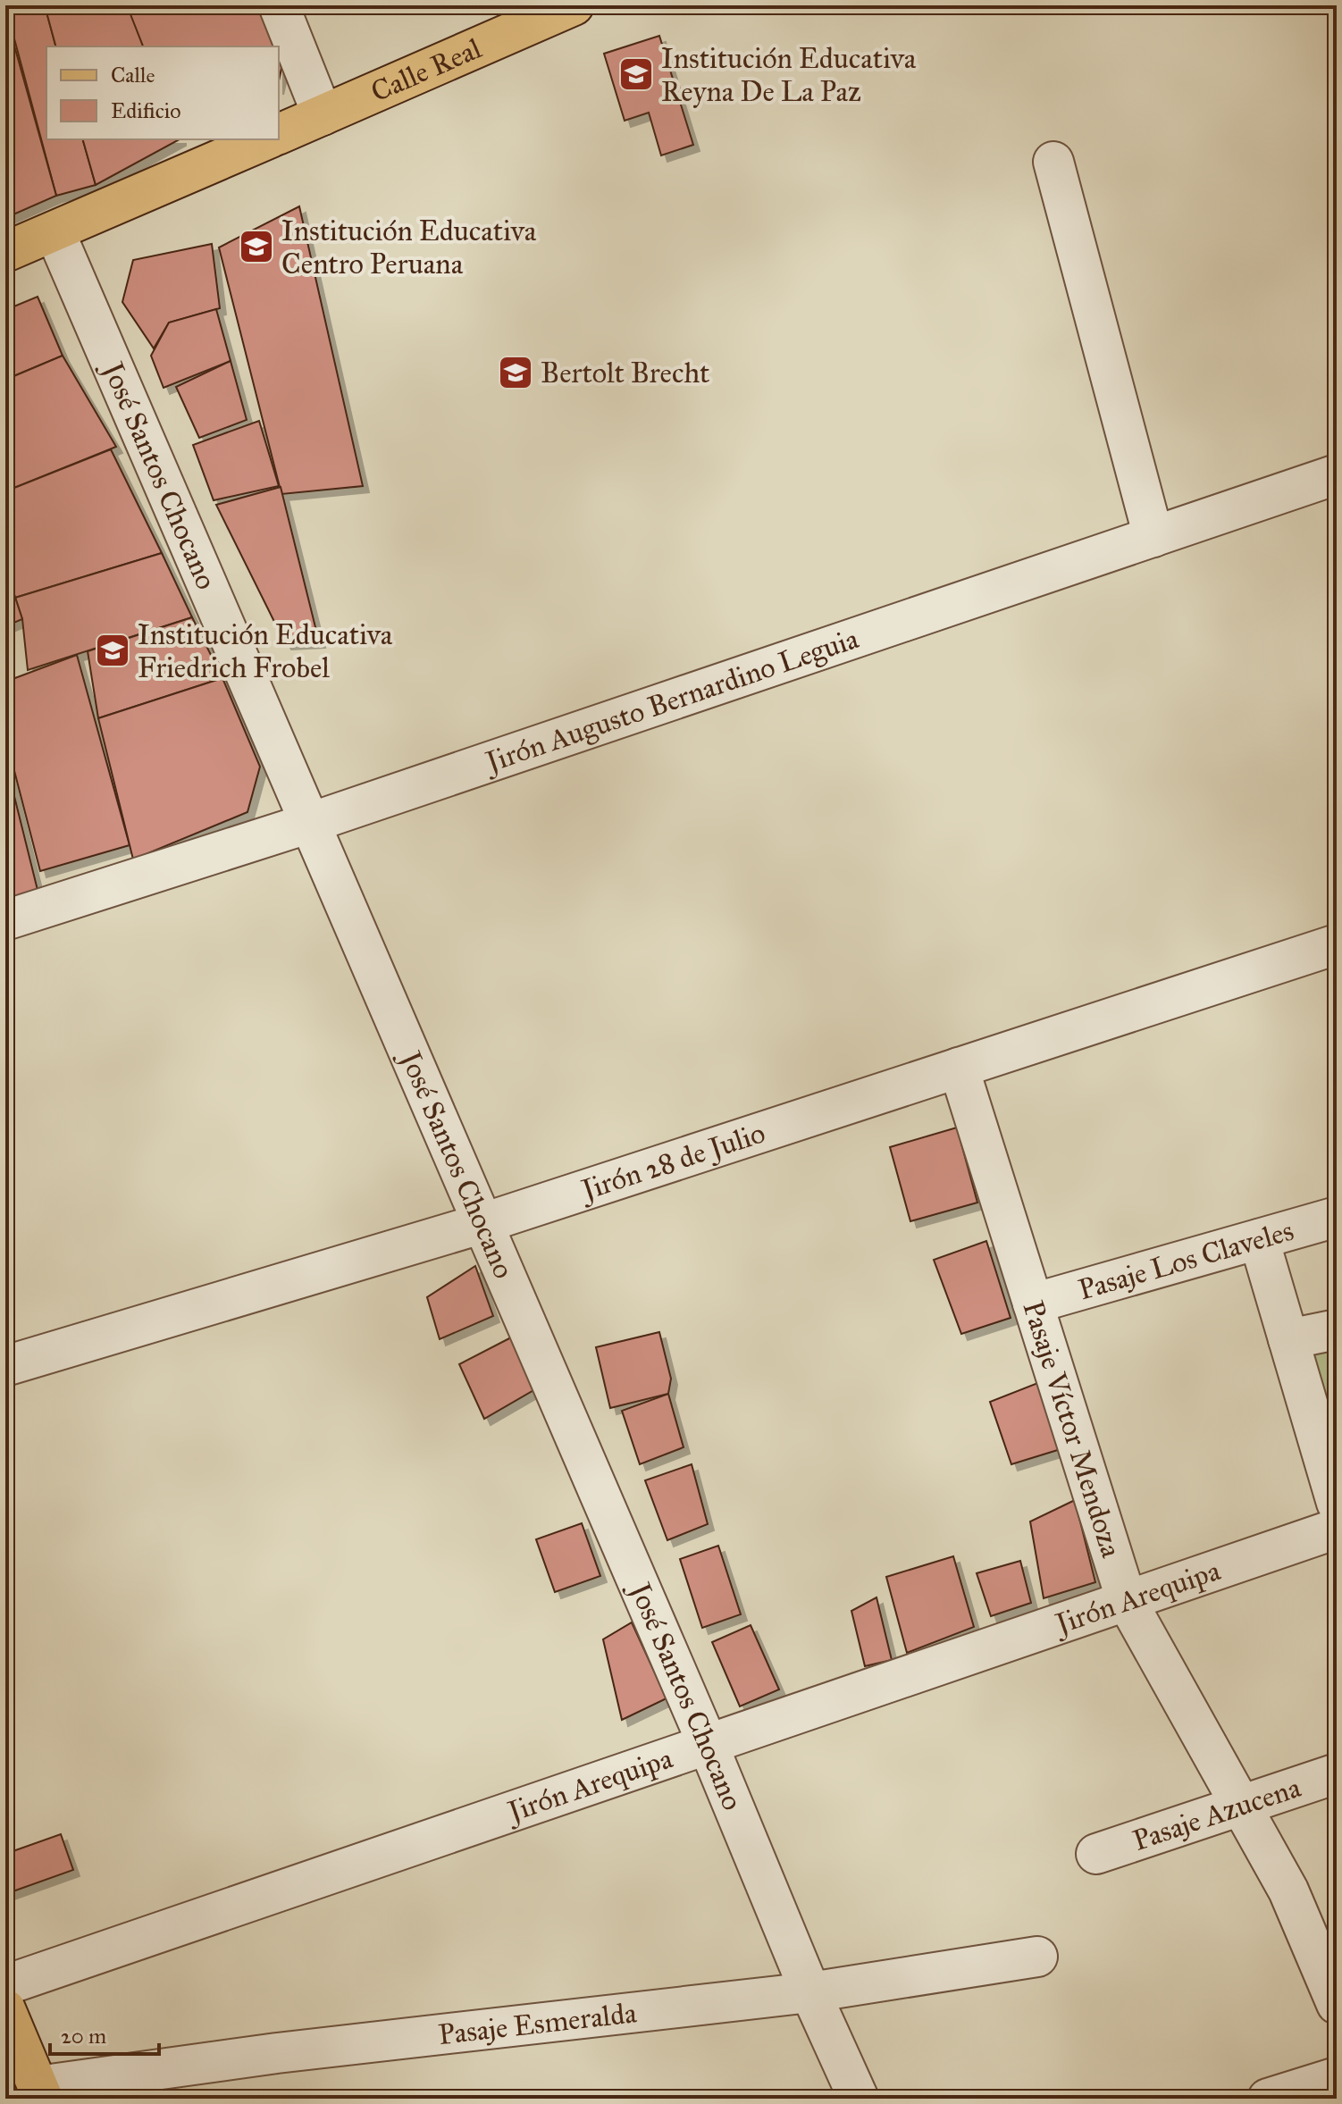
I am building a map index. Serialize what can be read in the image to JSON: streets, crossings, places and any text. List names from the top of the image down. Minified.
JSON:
{"streets":{"main road":["Calle Real"],"street":["José Santos Chocano","Jirón Augusto Bernardino Leguia","Jirón 28 de Julio","Pasaje Los Claveles","Pasaje Víctor Mendoza","Jirón Arequipa","Pasaje Azucena","Pasaje Esmeralda"]},"crossings":[["José Santos Chocano","Jirón Augusto Bernardino Leguia"],["José Santos Chocano","Jirón 28 de Julio"],["José Santos Chocano","Jirón Arequipa"],["José Santos Chocano","Pasaje Esmeralda"],["Jirón 28 de Julio","Pasaje Víctor Mendoza"],["Pasaje Los Claveles","Pasaje Víctor Mendoza"],["Pasaje Víctor Mendoza","Jirón Arequipa"],["Pasaje Víctor Mendoza","Pasaje Azucena"]],"places":{"school or university":["Institución Educativa Reyna De La Paz","Institución Educativa Centro Peruana","Bertolt Brecht","Institución Educativa Friedrich Frobel"]},"legend":["Calle","Edificio"],"scale_bar":"20 m"}
